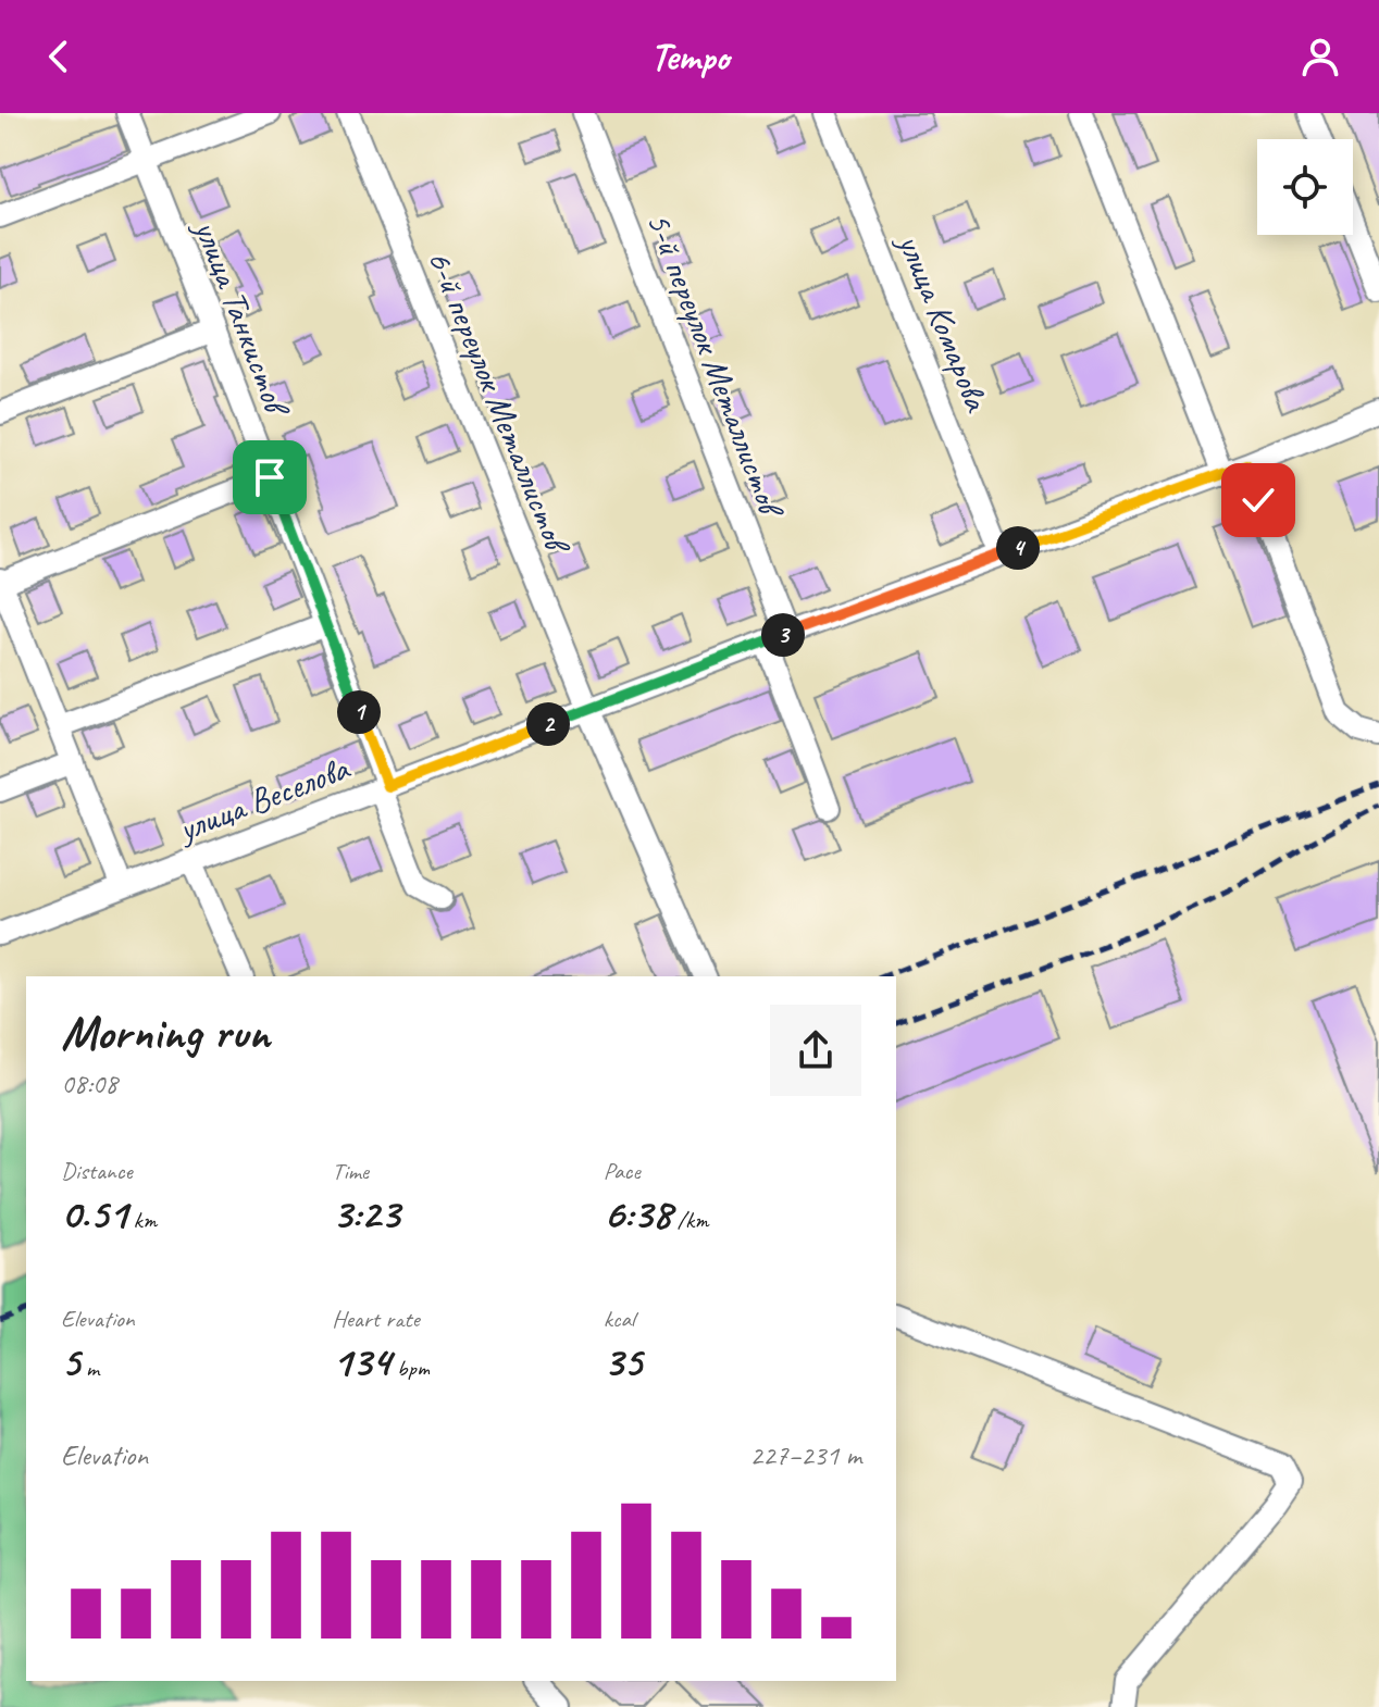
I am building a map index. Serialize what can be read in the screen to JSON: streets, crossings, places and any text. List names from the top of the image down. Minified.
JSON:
{"streets":{"street":["улица Танкистов","улица Комарова","5-й переулок Металлистов","6-й переулок Металлистов","улица Веселова"]},"crossings":[["улица Танкистов","улица Веселова"],["улица Комарова","улица Веселова"],["5-й переулок Металлистов","улица Веселова"],["6-й переулок Металлистов","улица Веселова"]],"page":{"header":"Tempo","pins":["4","3","1","2"],"heading":["Morning run","08:08"],"stats":[["Distance","0.51 km"],["Time","3:23"],["Pace","6:38 /km"],["Elevation","5 m"],["Heart rate","134 bpm"],["kcal","35"]],"chart":["Elevation","227–231 m"]}}
